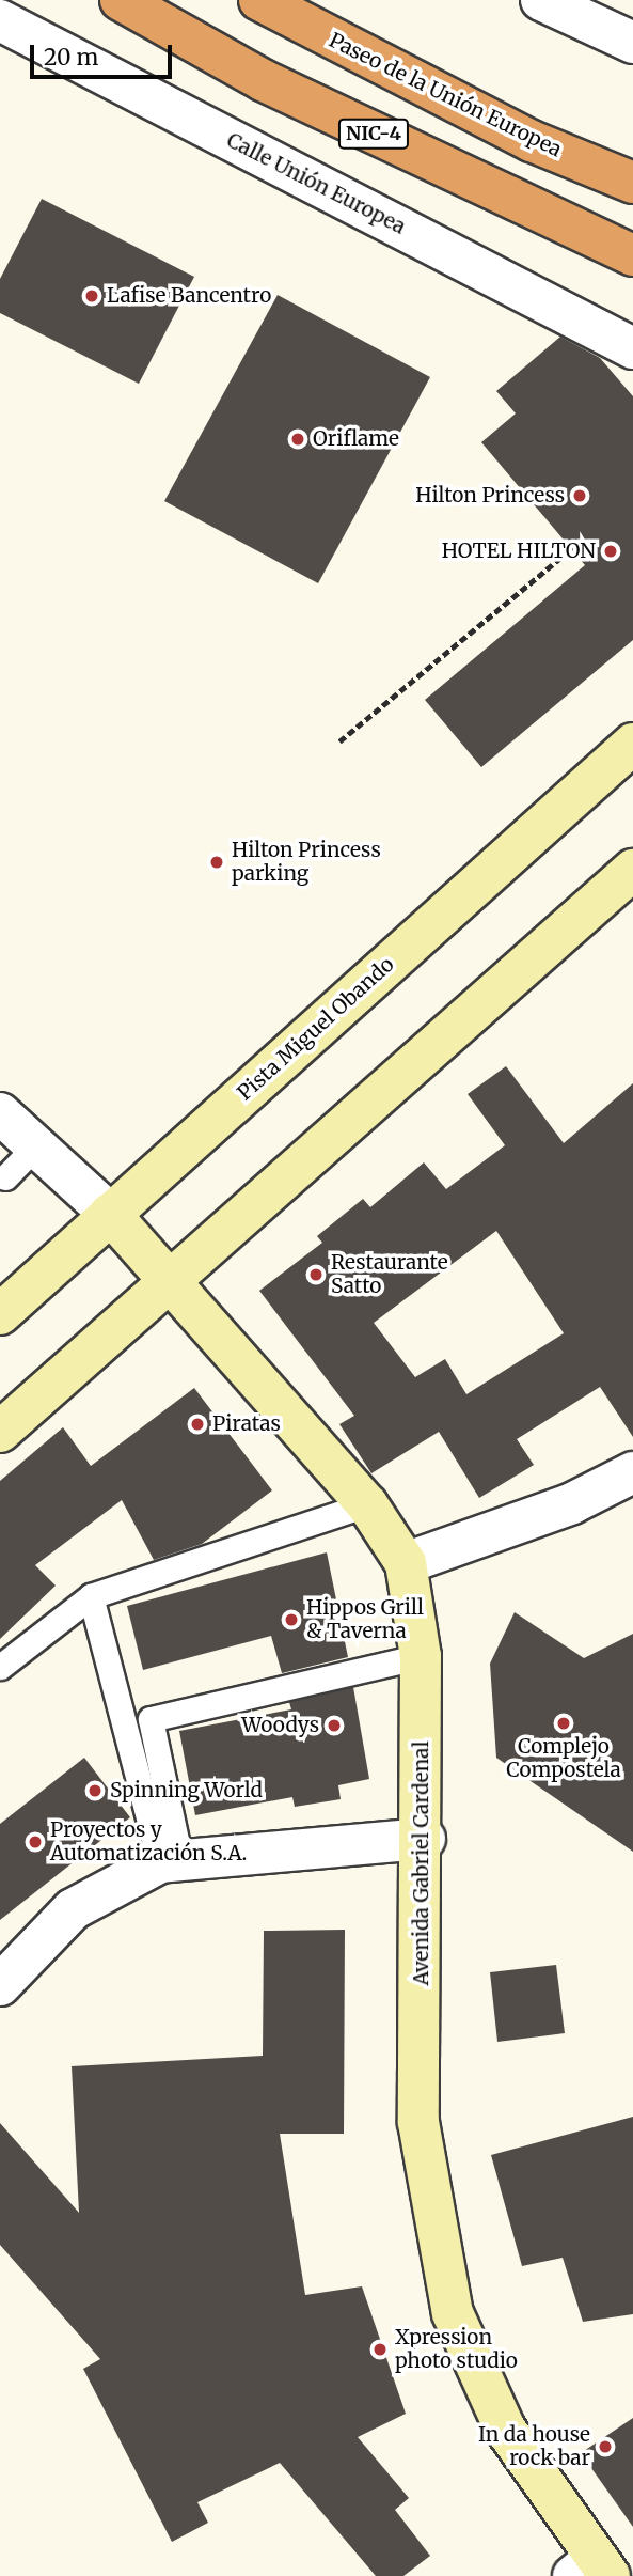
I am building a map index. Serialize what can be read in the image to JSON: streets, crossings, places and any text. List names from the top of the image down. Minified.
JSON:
{"streets":{"highway":["Paseo de la Unión Europea","NIC-4"],"main road":["Pista Miguel Obando","Avenida Gabriel Cardenal"],"street":["Calle Unión Europea"]},"crossings":[["Pista Miguel Obando","Avenida Gabriel Cardenal"]],"places":["Lafise Bancentro","Oriflame","Hilton Princess","HOTEL HILTON","Hilton Princess parking","Restaurante Satto","Piratas","Hippos Grill & Taverna","Complejo Compostela","Woodys","Spinning World","Proyectos y Automatización S.A.","Xpression photo studio","In da house rock bar"],"scale_bar":"20 m"}
